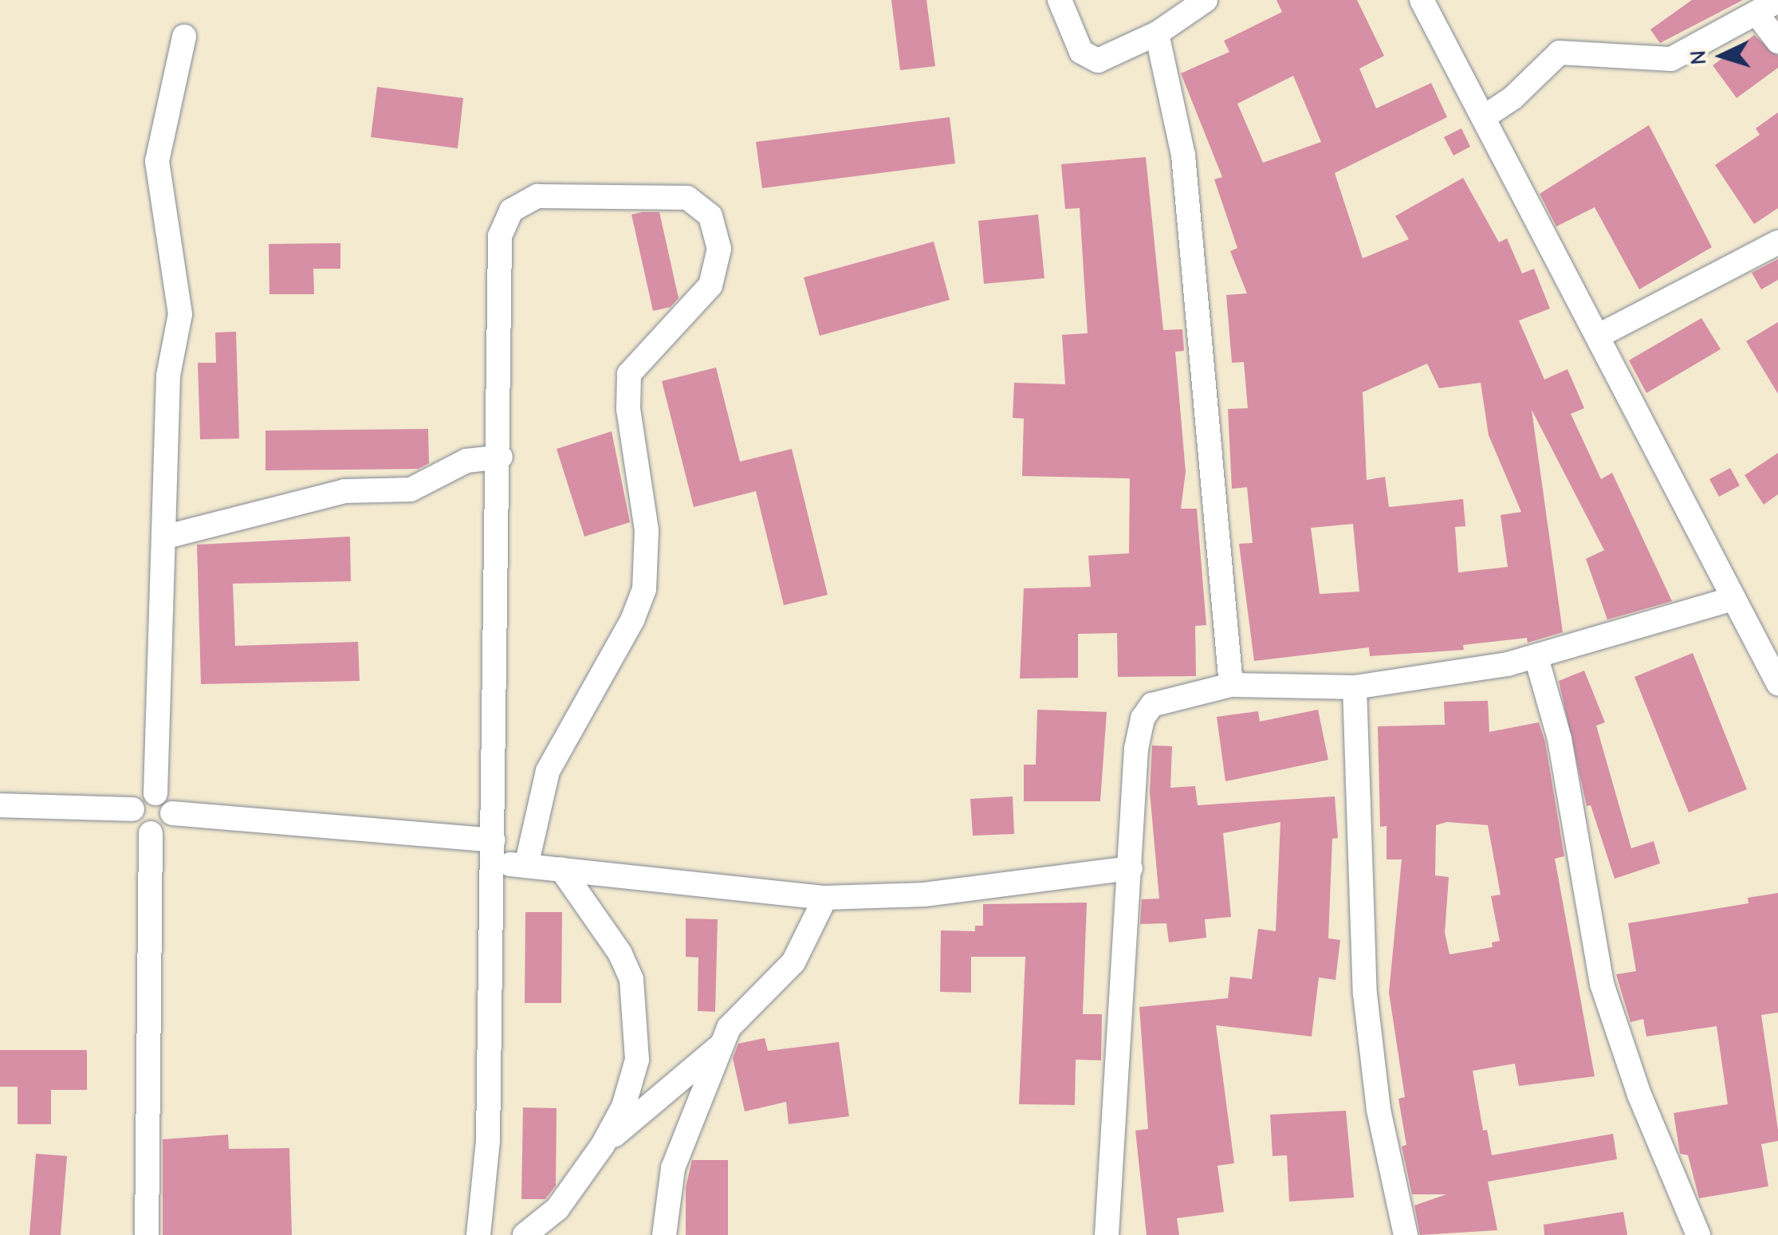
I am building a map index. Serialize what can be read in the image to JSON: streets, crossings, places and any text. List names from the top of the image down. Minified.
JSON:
{"north":"left"}
